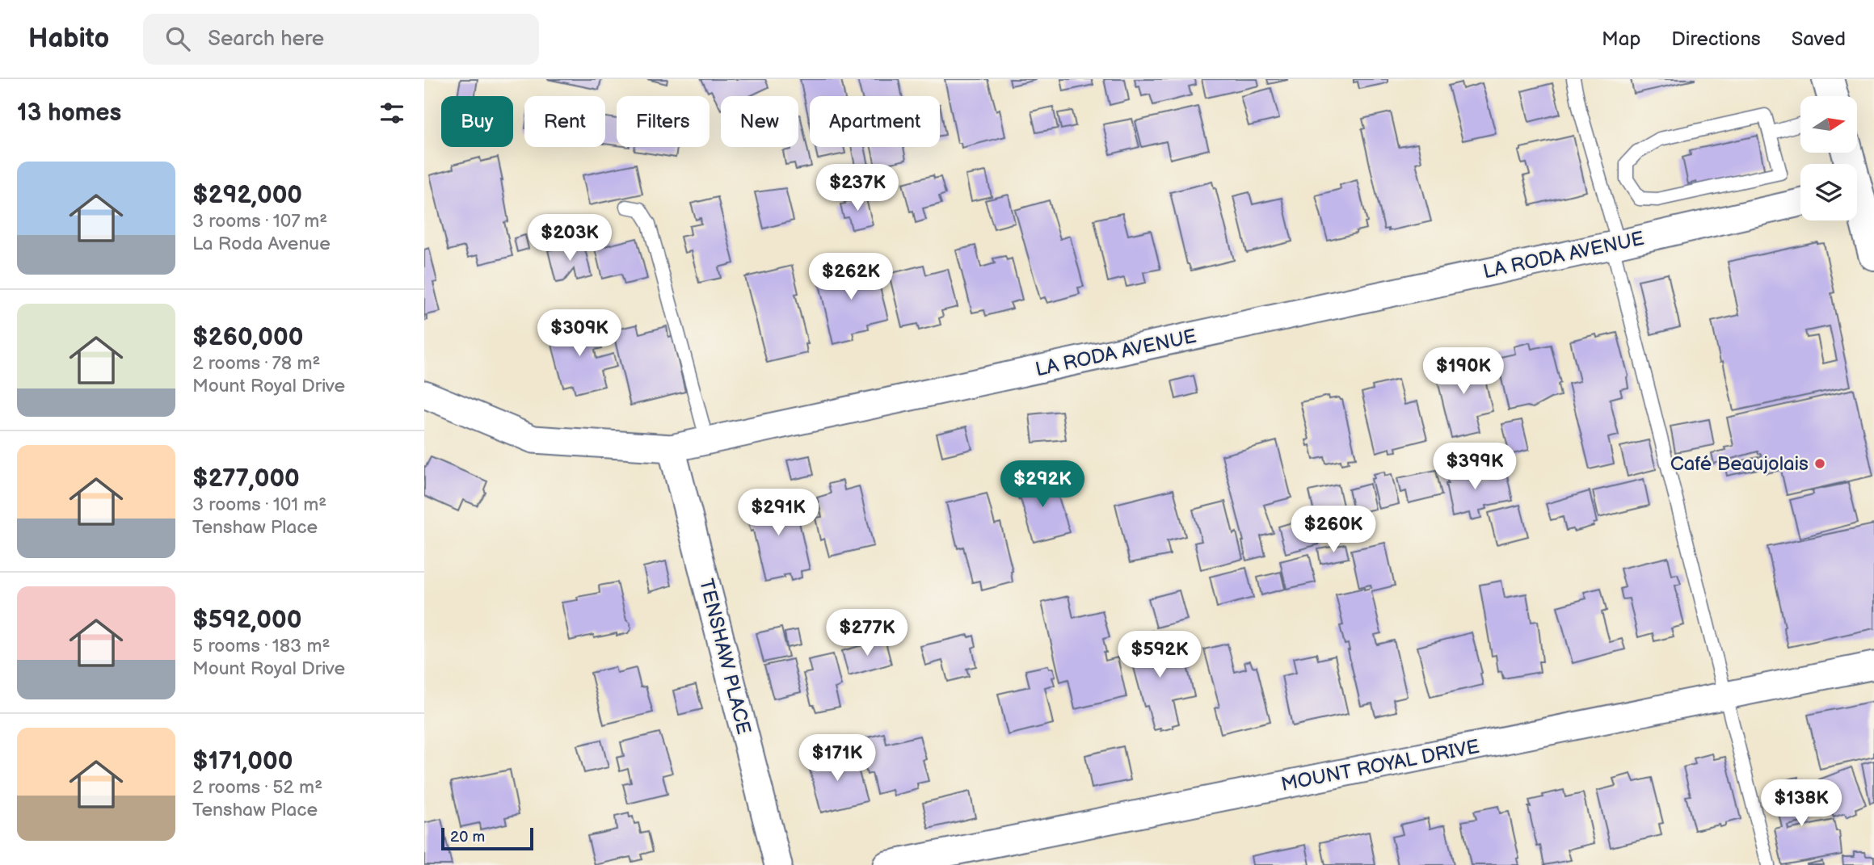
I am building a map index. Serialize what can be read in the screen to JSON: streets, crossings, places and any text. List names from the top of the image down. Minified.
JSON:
{"streets":{"street":["LA RODA AVENUE","TENSHAW PLACE","MOUNT ROYAL DRIVE"]},"crossings":[["LA RODA AVENUE","TENSHAW PLACE"]],"places":["Café Beaujolais"],"scale_bar":"20 m","north":"right","page":{"header":"Habito","search":"Search here","nav":["Map","Directions","Saved"],"heading":"13 homes","chip":["Buy","Rent","Filters","New","Apartment"],"list":[{"name":"$292,000","note":"3 rooms · 107 m² · La Roda Avenue"},{"name":"$260,000","note":"2 rooms · 78 m² · Mount Royal Drive"},{"name":"$277,000","note":"3 rooms · 101 m² · Tenshaw Place"},{"name":"$592,000","note":"5 rooms · 183 m² · Mount Royal Drive"},{"name":"$171,000","note":"2 rooms · 52 m² · Tenshaw Place"}],"price":["$237K","$203K","$262K","$309K","$190K","$399K","$292K","$291K","$260K","$277K","$592K","$171K","$138K"],"scale":"20 m"}}
